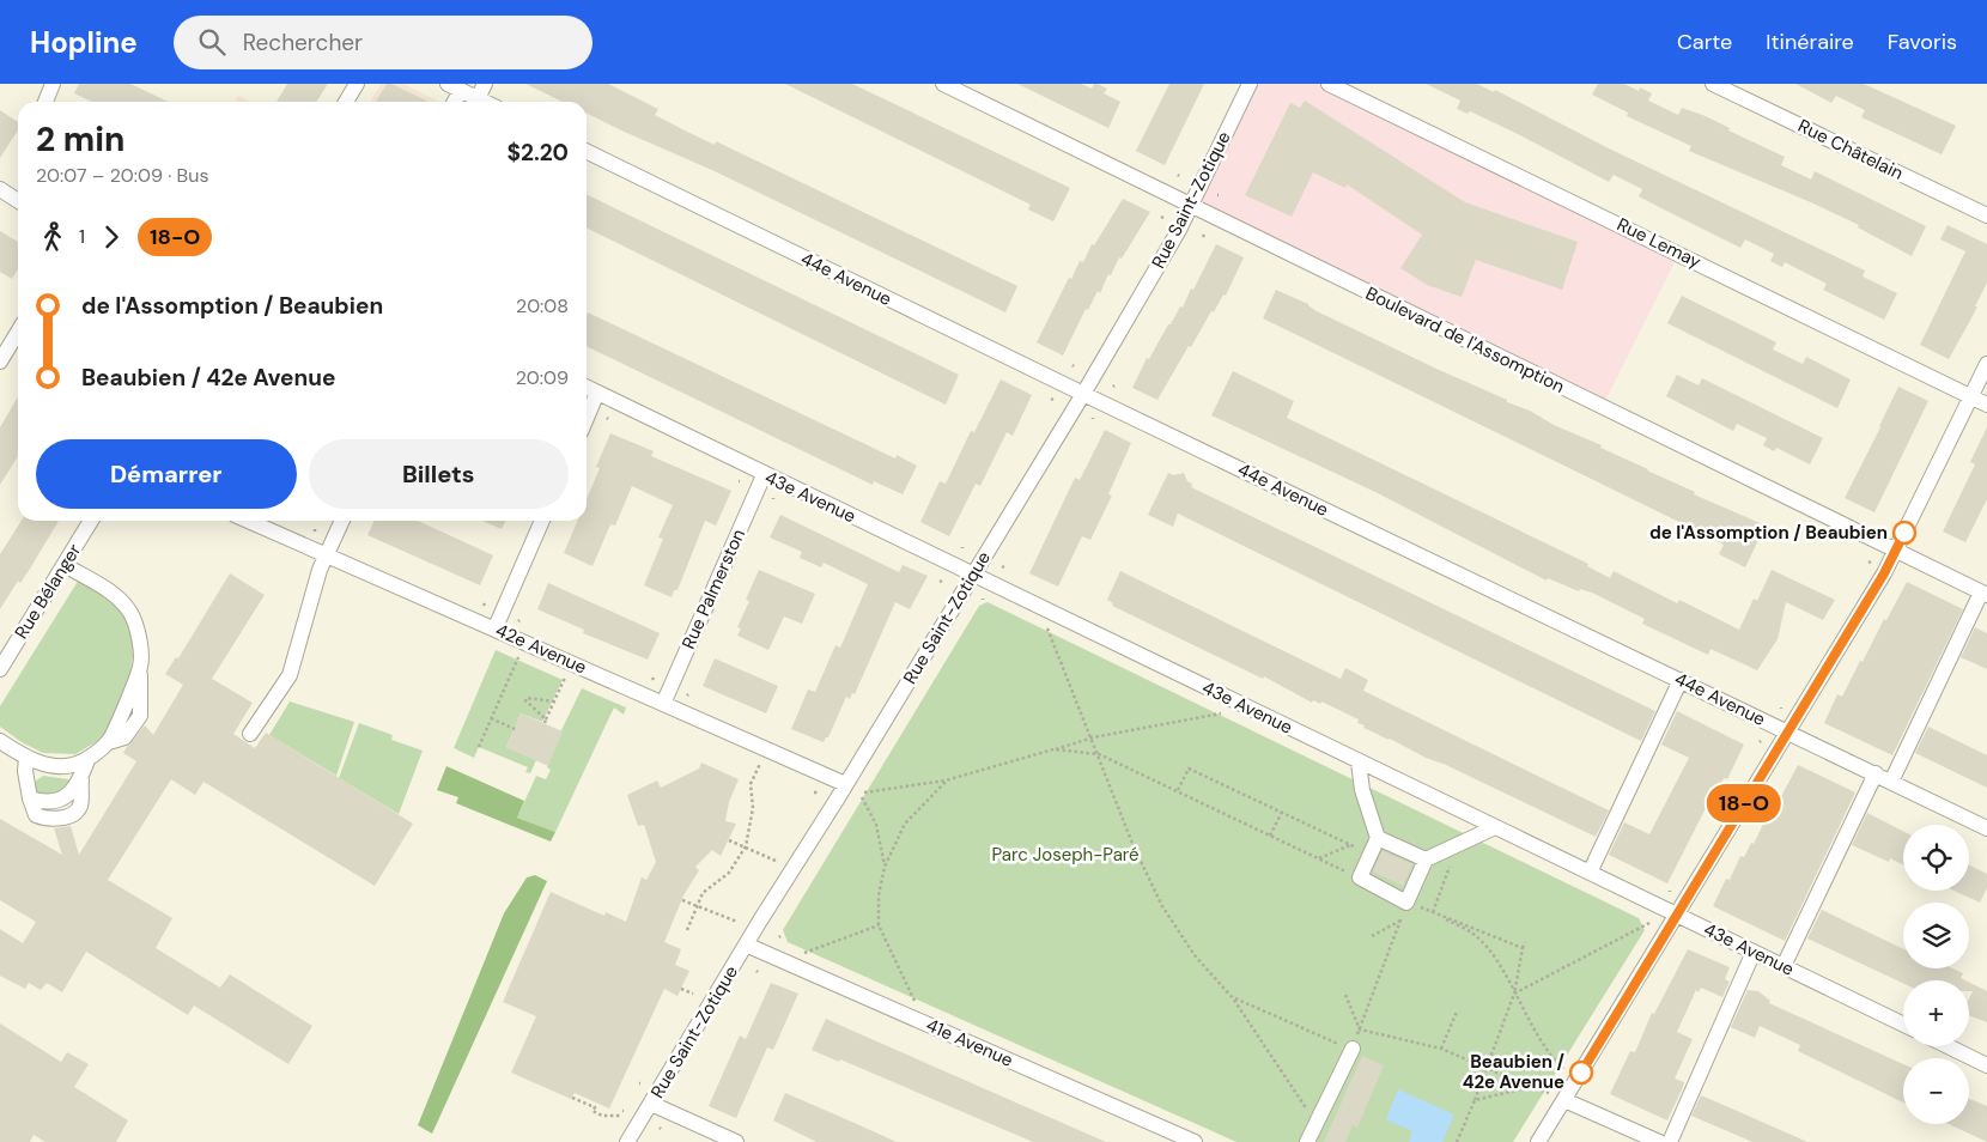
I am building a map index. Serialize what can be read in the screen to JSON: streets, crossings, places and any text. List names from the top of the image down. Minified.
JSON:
{"streets":{"street":["Rue Châtelain","Rue Saint-Zotique","Rue Lemay","44e Avenue","Boulevard de l'Assomption","43e Avenue","Rue Palmerston","Rue Bélanger","42e Avenue","41e Avenue"]},"crossings":[["Rue Saint-Zotique","44e Avenue"],["Rue Saint-Zotique","Boulevard de l'Assomption"],["Rue Saint-Zotique","43e Avenue"],["Rue Saint-Zotique","42e Avenue"],["Rue Saint-Zotique","41e Avenue"],["43e Avenue","Rue Palmerston"],["Rue Palmerston","42e Avenue"]],"parks":["Parc Joseph-Paré"],"places":["de l'Assomption / Beaubien","Beaubien / 42e Avenue"],"lines":["bus line 18-O"],"page":{"header":"Hopline","search":"Rechercher","nav":["Carte","Itinéraire","Favoris"],"on_map":"18-O","heading":["2 min","20:07 – 20:09 · Bus","$2.20"],"legs":["1","18-O"],"list":[{"name":"de l'Assomption / Beaubien","value":"20:08"},{"name":"Beaubien / 42e Avenue","value":"20:09"}],"buttons":["Démarrer","Billets"],"map_buttons":["+","−"]}}
